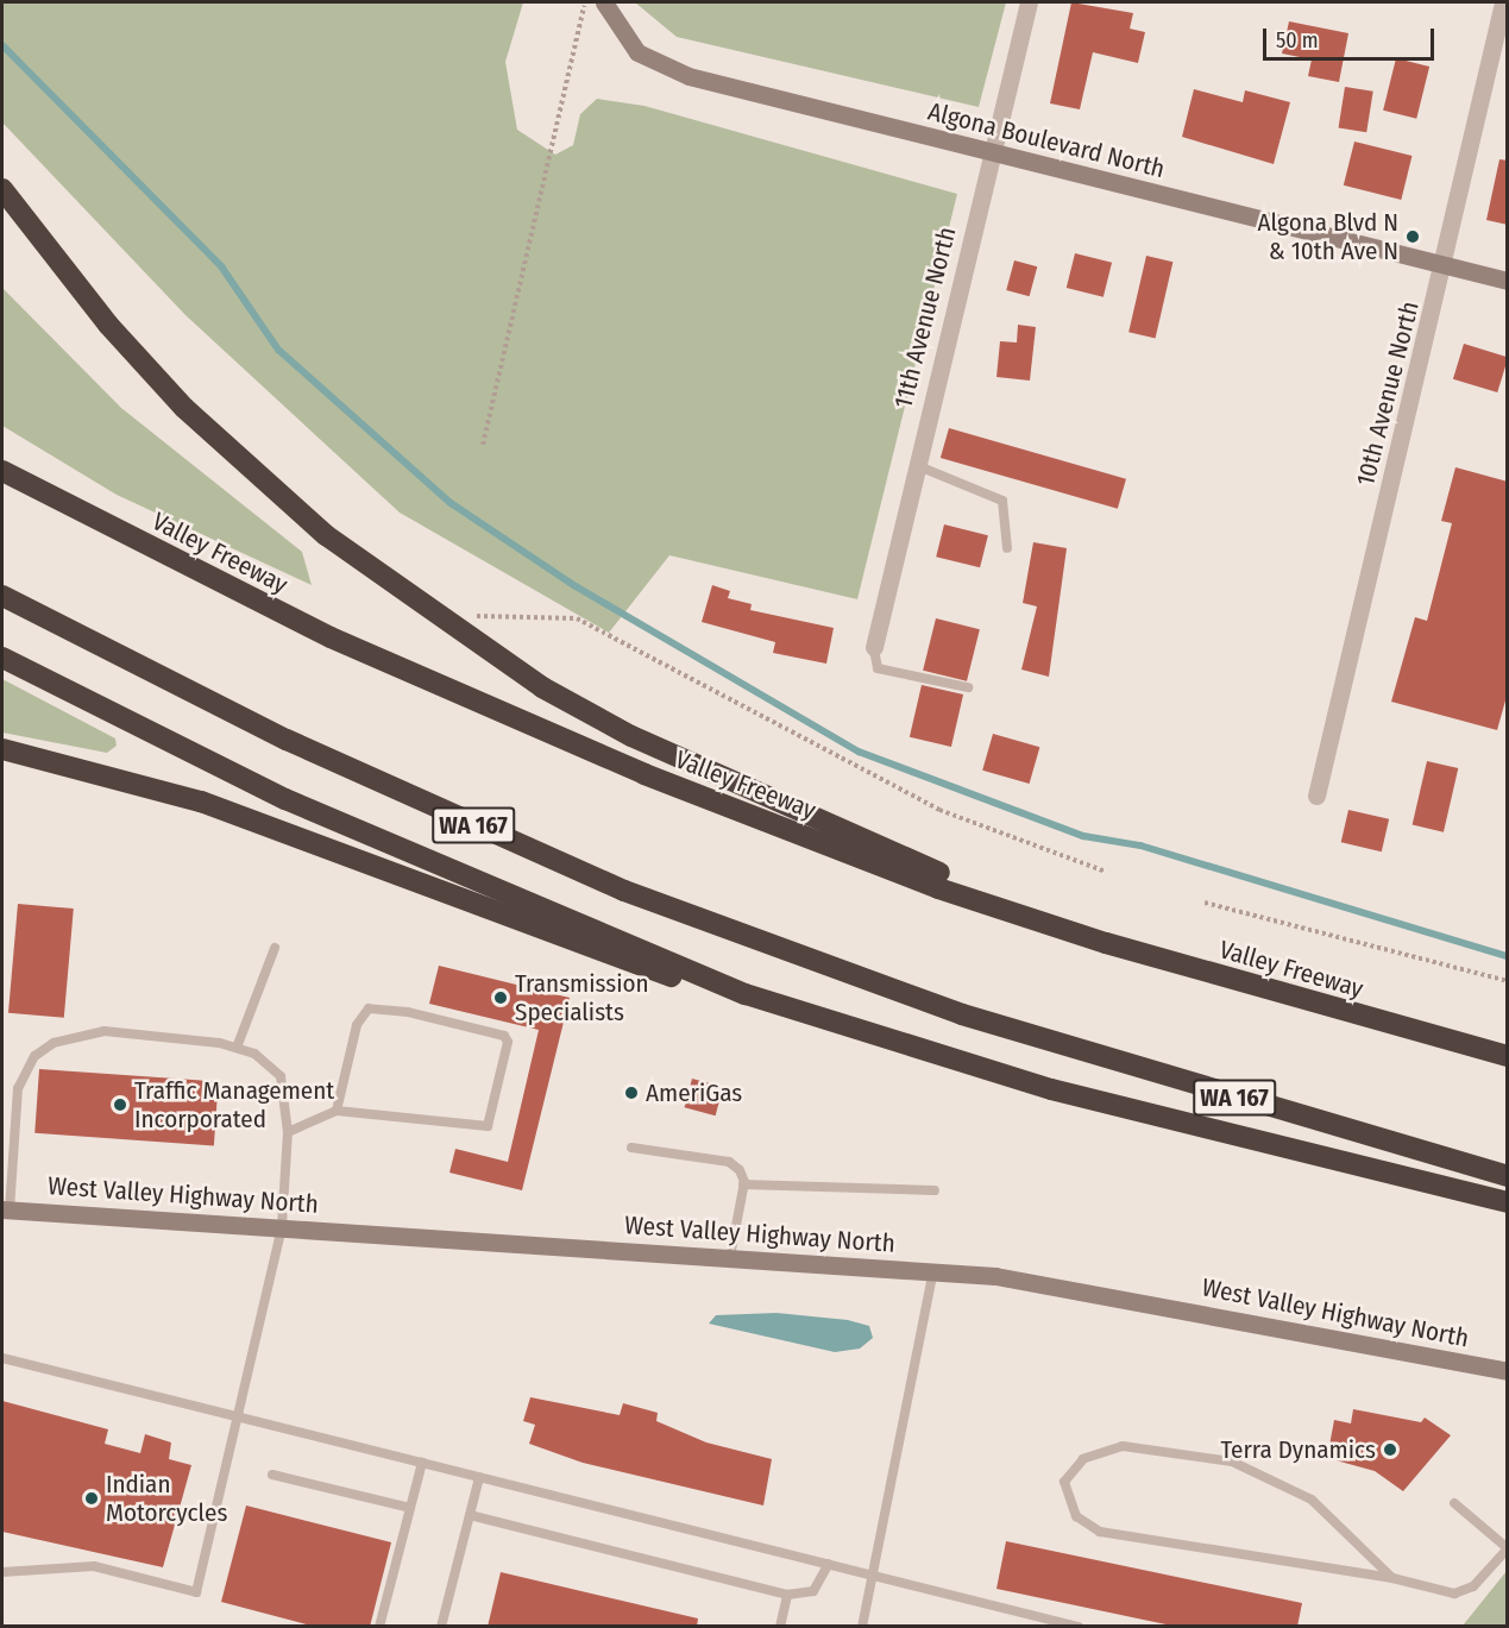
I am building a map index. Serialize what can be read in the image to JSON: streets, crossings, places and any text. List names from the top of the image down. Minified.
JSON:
{"streets":{"highway":["Valley Freeway","WA 167"],"main road":["Algona Boulevard North","West Valley Highway North"],"street":["11th Avenue North","10th Avenue North"]},"crossings":[["Algona Boulevard North","11th Avenue North"],["Algona Boulevard North","10th Avenue North"]],"places":["Algona Blvd N & 10th Ave N","Transmission Specialists","AmeriGas","Traffic Management Incorporated","Terra Dynamics","Indian Motorcycles"],"scale_bar":"50 m"}
